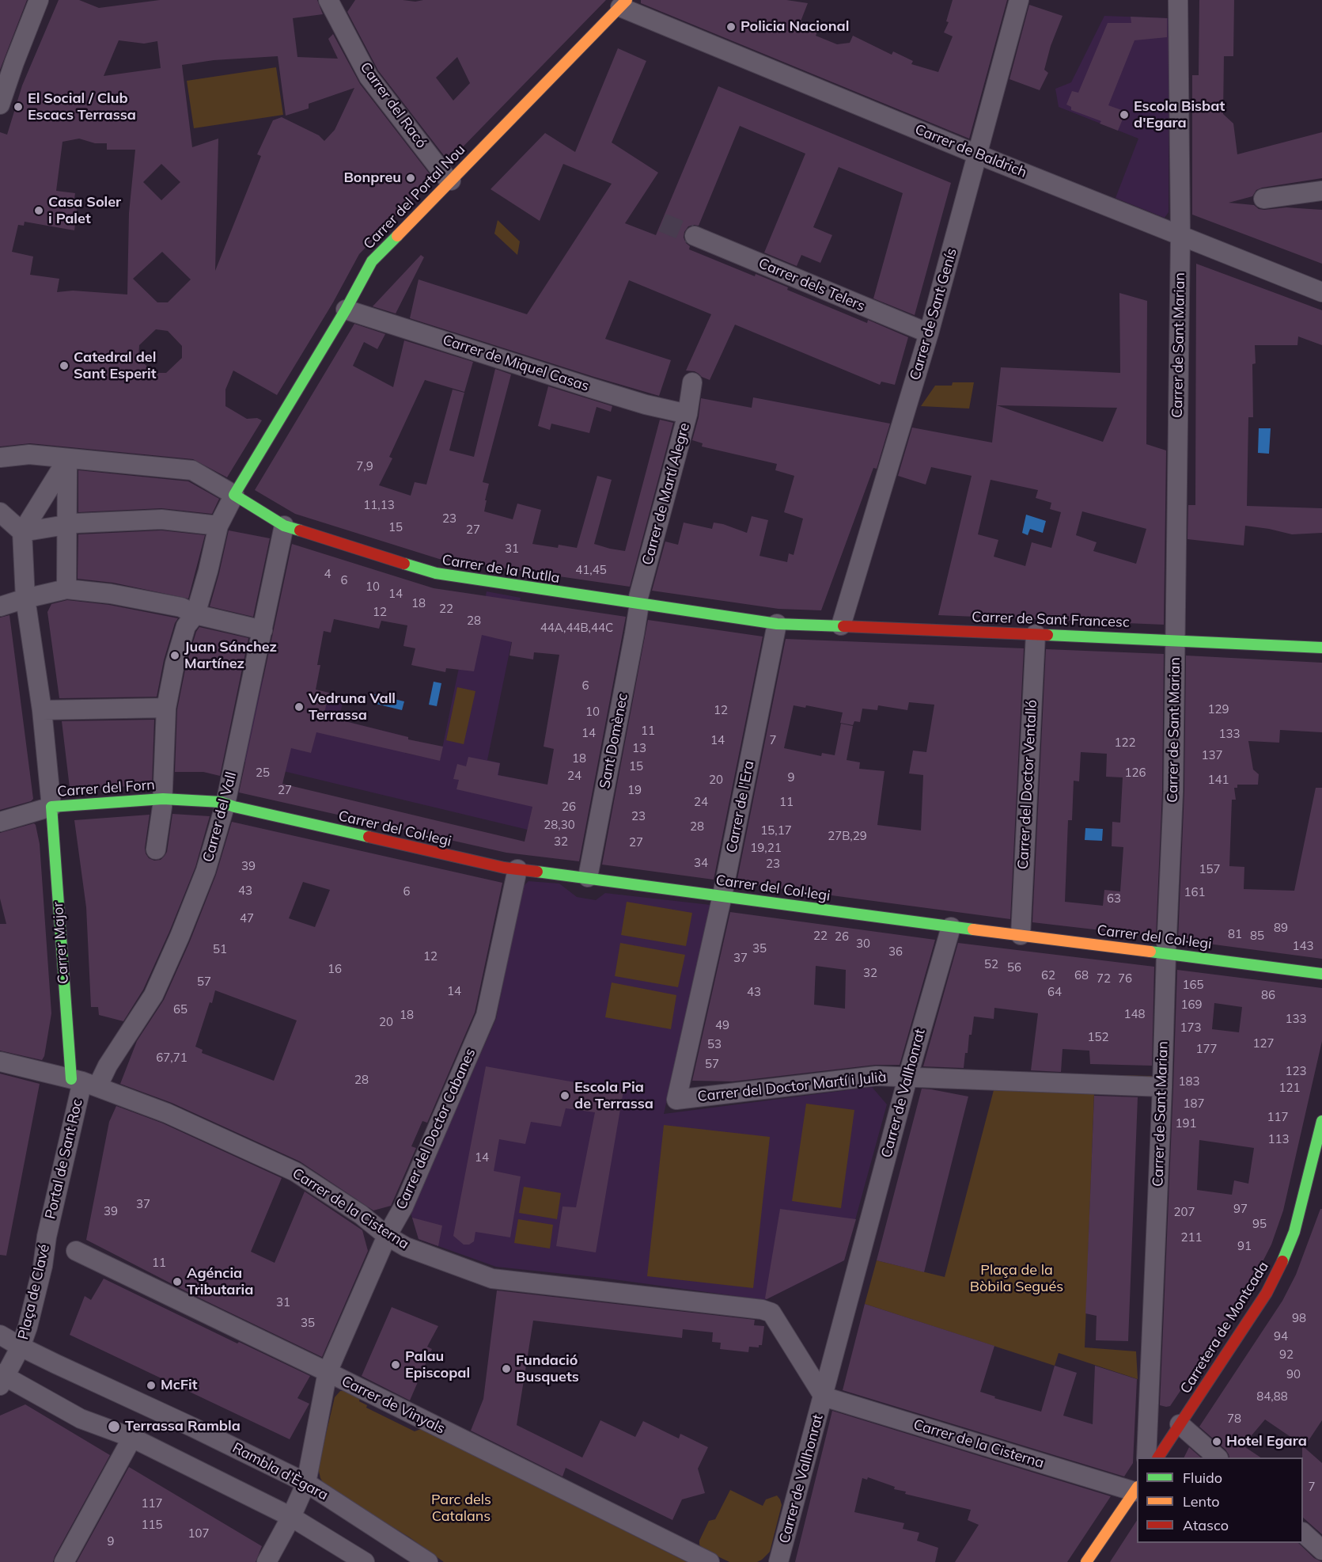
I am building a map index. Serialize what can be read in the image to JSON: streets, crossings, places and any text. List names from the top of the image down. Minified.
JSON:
{"streets":{"street":["Carrer del Racó","Carrer de Baldrich","Carrer del Portal Nou","Carrer dels Telers","Carrer de Sant Genís","Carrer de Sant Marian","Carrer de Miquel Casas","Carrer de Martí Alegre","Carrer de la Rutlla","Carrer de Sant Francesc","Sant Domènec","Carrer del Doctor Ventalló","Carrer del Forn","Carrer de l'Era","Carrer del Vall","Carrer del Col·legi","Carrer Major","Carrer del Doctor Martí i Julià","Carrer de Vallhonrat","Carrer del Doctor Cabanes","Portal de Sant Roc","Carrer de la Cisterna","Plaça de Clavé","Carretera de Montcada","Carrer de Vinyals","Rambla d'Ègara"]},"crossings":[["Carrer del Racó","Carrer del Portal Nou"],["Carrer de Baldrich","Carrer del Portal Nou"],["Carrer de Baldrich","Carrer de Sant Genís"],["Carrer de Baldrich","Carrer de Sant Marian"],["Carrer del Portal Nou","Carrer de Miquel Casas"],["Carrer del Portal Nou","Carrer de la Rutlla"],["Carrer dels Telers","Carrer de Sant Genís"],["Carrer de Sant Genís","Carrer de Sant Francesc"],["Carrer de Sant Marian","Carrer de Sant Francesc"],["Carrer de Sant Marian","Carrer del Col·legi"],["Carrer de Sant Marian","Carrer del Doctor Martí i Julià"],["Carrer de Miquel Casas","Carrer de Martí Alegre"],["Carrer de Martí Alegre","Carrer de la Rutlla"],["Carrer de Martí Alegre","Sant Domènec"],["Carrer de la Rutlla","Carrer de Sant Francesc"],["Carrer de la Rutlla","Sant Domènec"],["Carrer de la Rutlla","Carrer de l'Era"],["Carrer de la Rutlla","Carrer del Vall"],["Carrer de Sant Francesc","Carrer del Doctor Ventalló"],["Carrer de Sant Francesc","Carrer de l'Era"],["Sant Domènec","Carrer del Col·legi"],["Carrer del Doctor Ventalló","Carrer del Col·legi"],["Carrer del Forn","Carrer del Vall"],["Carrer del Forn","Carrer del Col·legi"],["Carrer del Forn","Carrer Major"],["Carrer de l'Era","Carrer del Col·legi"],["Carrer de l'Era","Carrer del Doctor Martí i Julià"],["Carrer del Vall","Carrer del Col·legi"],["Carrer del Vall","Carrer Major"],["Carrer del Vall","Portal de Sant Roc"],["Carrer del Vall","Carrer de la Cisterna"],["Carrer del Col·legi","Carrer de Vallhonrat"],["Carrer del Col·legi","Carrer del Doctor Cabanes"],["Carrer Major","Portal de Sant Roc"],["Carrer Major","Carrer de la Cisterna"],["Carrer del Doctor Martí i Julià","Carrer de Vallhonrat"],["Carrer de Vallhonrat","Carrer de la Cisterna"],["Carrer del Doctor Cabanes","Carrer de la Cisterna"],["Carrer del Doctor Cabanes","Carrer de Vinyals"],["Carrer del Doctor Cabanes","Rambla d'Ègara"],["Portal de Sant Roc","Carrer de la Cisterna"],["Portal de Sant Roc","Plaça de Clavé"],["Plaça de Clavé","Rambla d'Ègara"]],"parks":["Plaça de la Bòbila Segués","Parc dels Catalans"],"places":["Policia Nacional","El Social / Club Escacs Terrassa","Escola Bisbat d'Egara","Bonpreu","Casa Soler i Palet","Catedral del Sant Esperit","Juan Sánchez Martínez","Vedruna Vall Terrassa","Escola Pia de Terrassa","Agéncia Tributaria","Palau Episcopal","Fundació Busquets","McFit","Terrassa Rambla","Hotel Egara"],"house_numbers":["7,9","11,13","23","15","27","31","41,45","4","6","10","14","18","22","12","28","44A,44B,44C","6","129","12","10","11","14","133","14","7","122","13","137","18","15","25","126","24","9","20","141","27","19","24","11","26","23","28,30","28","15,17","27B,29","32","27","19,21","34","23","39","157","43","6","161","63","47","89","81","22","85","26","30","143","35","51","36","12","37","52","56","16","32","62","68","72","76","57","165","14","43","64","86","169","65","148","18","133","20","49","173","152","127","53","177","67,71","57","123","28","183","121","187","117","191","113","14","37","97","39","207","95","211","91","11","31","98","35","94","92","90","84,88","78","7","117","115","107","9"],"legend":["Fluido","Lento","Atasco"]}
